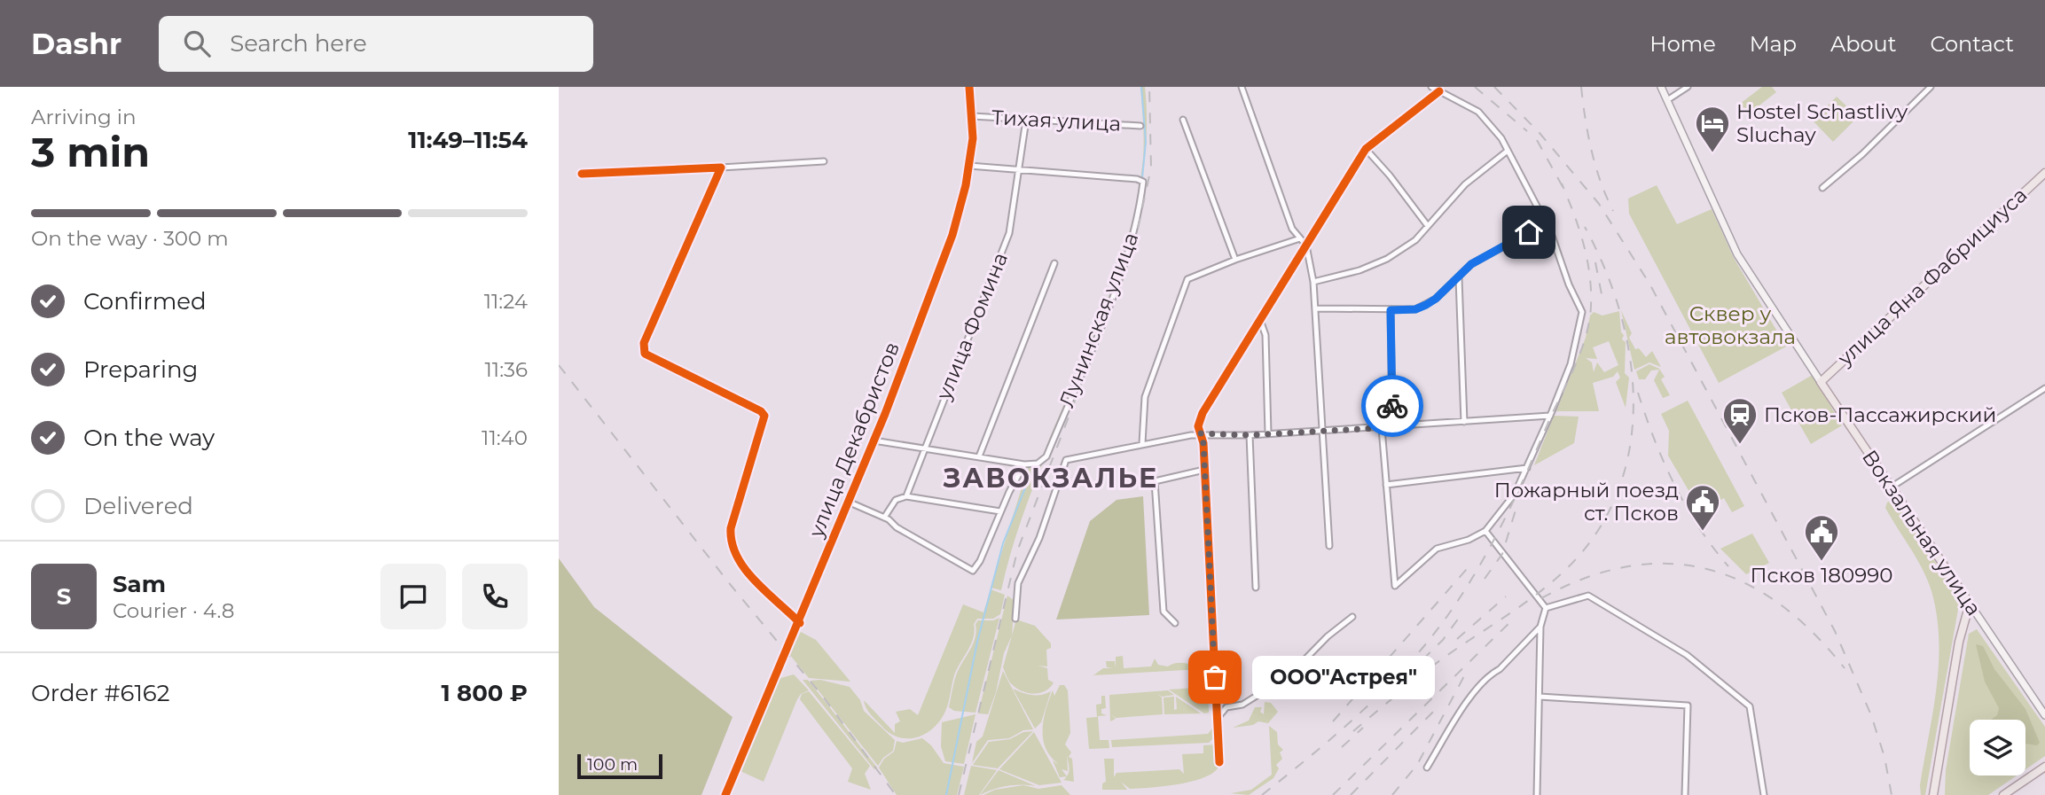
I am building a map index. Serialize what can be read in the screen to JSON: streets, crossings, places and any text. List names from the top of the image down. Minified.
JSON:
{"streets":{"main road":["улица Яна Фабрициуса","Вокзальная улица"],"street":["Тихая улица","Лунинская улица","улица Фомина","улица Декабристов"]},"crossings":[["Тихая улица","улица Фомина"],["Тихая улица","улица Декабристов"],["улица Яна Фабрициуса","Вокзальная улица"],["Лунинская улица","улица Фомина"]],"districts":["ЗАВОКЗАЛЬЕ"],"parks":["Сквер у автовокзала"],"places":{"hotel":["Hostel Schastlivy Sluchay"],"station":["Псков-Пассажирский"],"public building":["Пожарный поезд ст. Псков","Псков 180990"],"other":["ООО\"Астрея\""]},"scale_bar":"100 m","page":{"header":"Dashr","search":"Search here","nav":["Home","Map","About","Contact"],"heading":["3 min","Arriving in","11:49–11:54"],"panel":["Sam","Courier · 4.8","Order #6162","1 800 ₽"],"bar":"On the way · 300 m","list":[["Confirmed","11:24"],["Preparing","11:36"],["On the way","11:40"],"Delivered"],"round":"S","bubble":"ООО\"Астрея\"","scale":"100 m"}}
